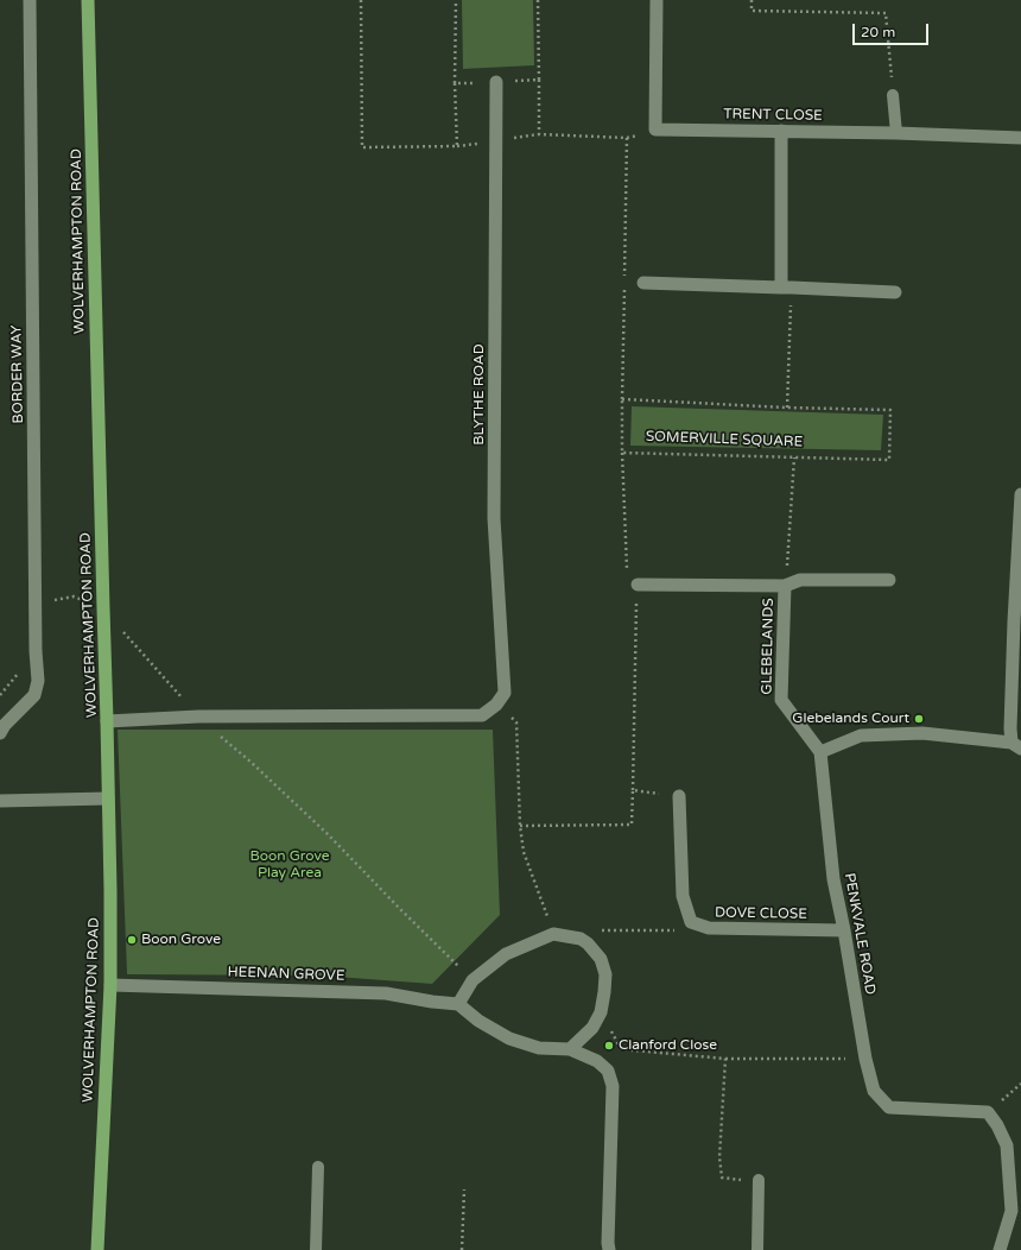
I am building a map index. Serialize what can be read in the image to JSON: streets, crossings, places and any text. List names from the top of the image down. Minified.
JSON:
{"streets":{"highway":["WOLVERHAMPTON ROAD"],"street":["TRENT CLOSE","BORDER WAY","BLYTHE ROAD","GLEBELANDS","DOVE CLOSE","PENKVALE ROAD","HEENAN GROVE"],"path":["SOMERVILLE SQUARE"]},"crossings":[["WOLVERHAMPTON ROAD","HEENAN GROVE"],["GLEBELANDS","PENKVALE ROAD"],["DOVE CLOSE","PENKVALE ROAD"]],"parks":["Boon Grove Play Area"],"places":["Glebelands Court","Boon Grove","Clanford Close"],"scale_bar":"20 m"}
